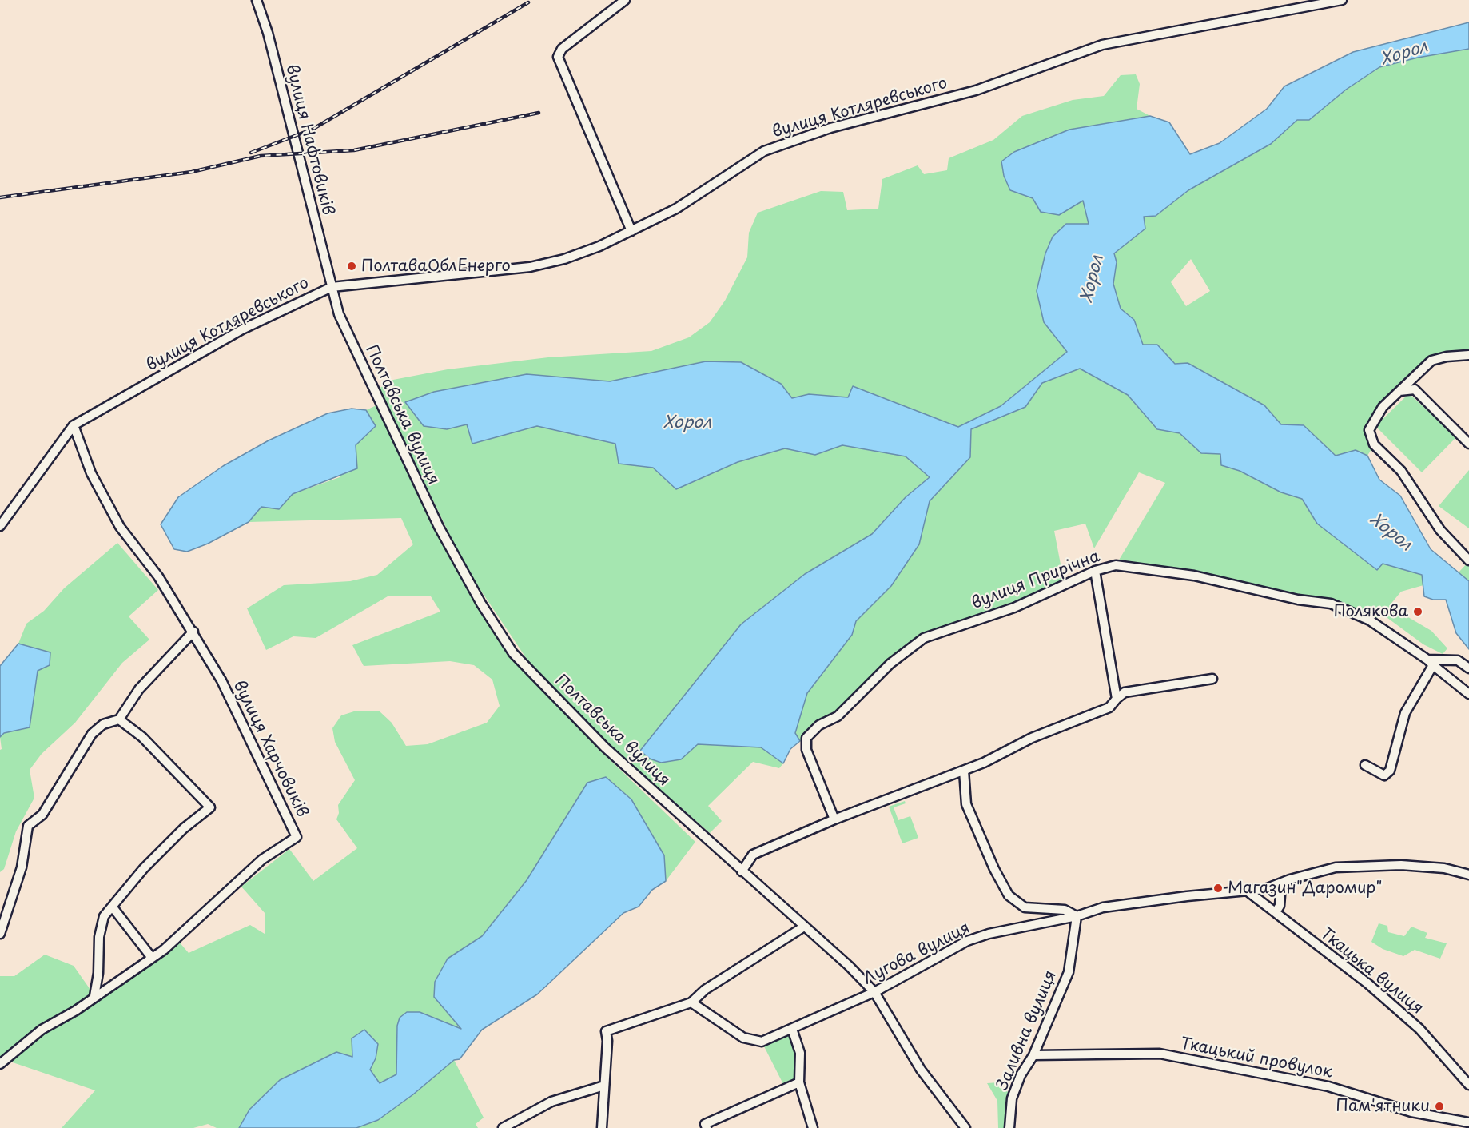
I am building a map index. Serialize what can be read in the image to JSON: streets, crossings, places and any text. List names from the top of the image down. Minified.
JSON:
{"streets":{"street":["вулиця Котляревського","вулиця Нафтовиків","Полтавська вулиця","вулиця Прирічна","вулиця Харчовиків","Лугова вулиця","Ткацька вулиця","Заливна вулиця","Ткацький провулок"]},"crossings":[["вулиця Котляревського","вулиця Нафтовиків"],["вулиця Котляревського","Полтавська вулиця"],["вулиця Котляревського","вулиця Харчовиків"],["вулиця Нафтовиків","Полтавська вулиця"],["Полтавська вулиця","Лугова вулиця"],["Лугова вулиця","Ткацька вулиця"],["Лугова вулиця","Заливна вулиця"],["Заливна вулиця","Ткацький провулок"]],"water":["Хорол"],"places":["ПолтаваОблЕнерго","Полякова","Магазин\"Даромир\"","Пам'ятники"]}
